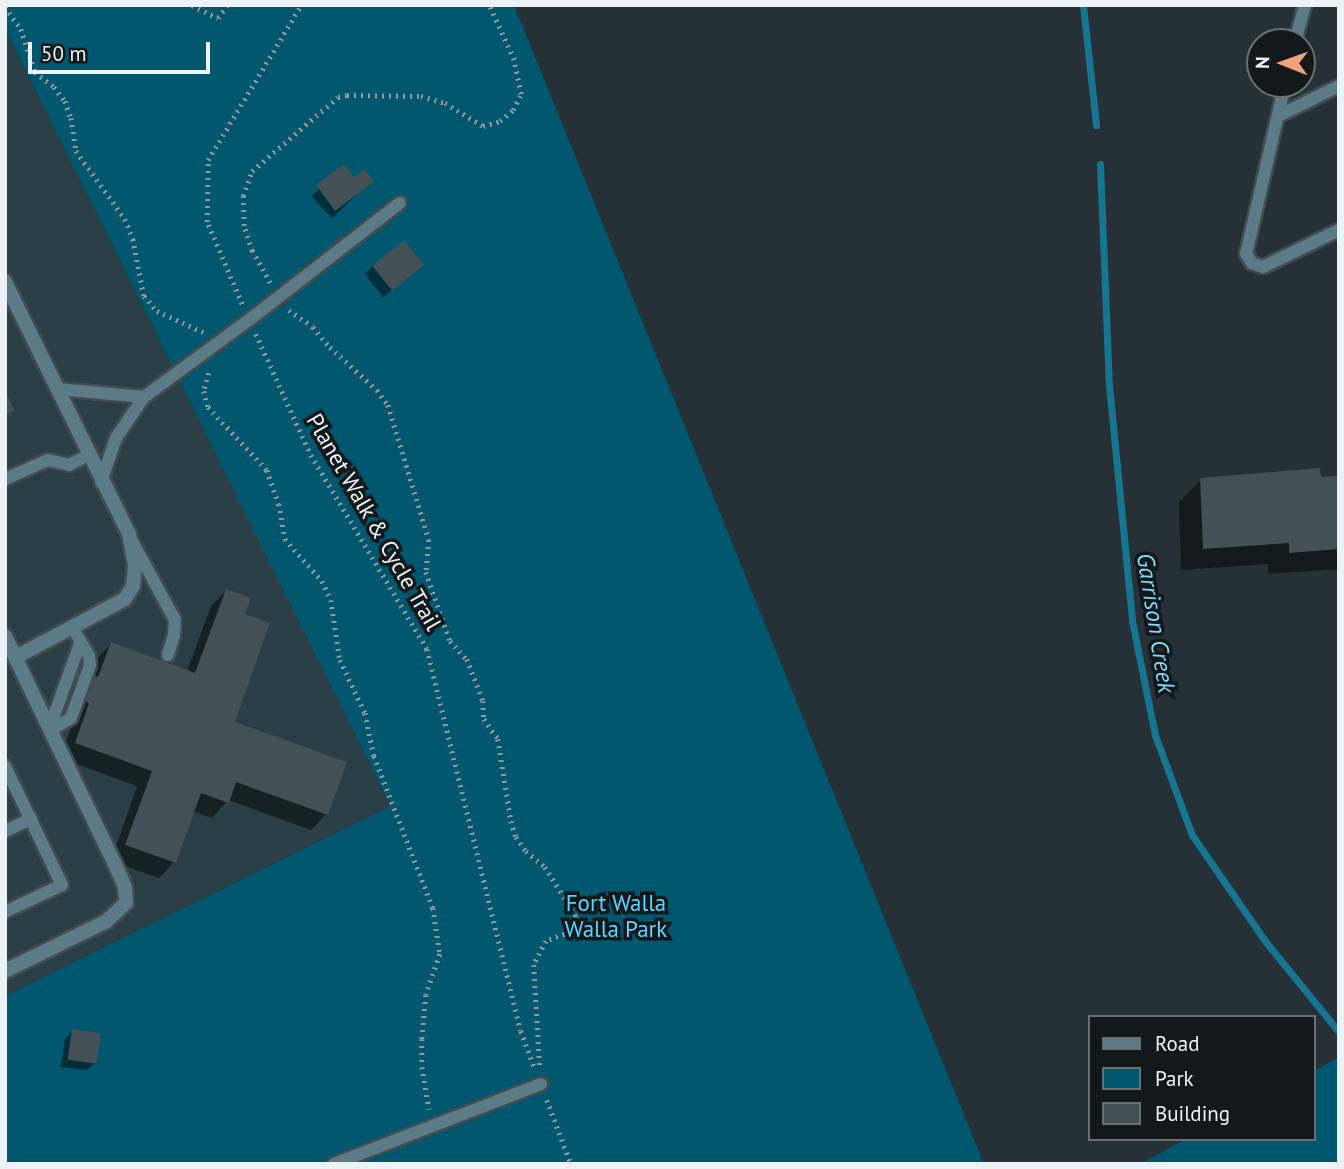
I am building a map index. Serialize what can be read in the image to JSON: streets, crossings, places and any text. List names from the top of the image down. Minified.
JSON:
{"streets":{"path":["Planet Walk & Cycle Trail"]},"water":["Garrison Creek"],"parks":["Fort Walla Walla Park"],"legend":["Road","Park","Building"],"scale_bar":"50 m","north":"left"}
